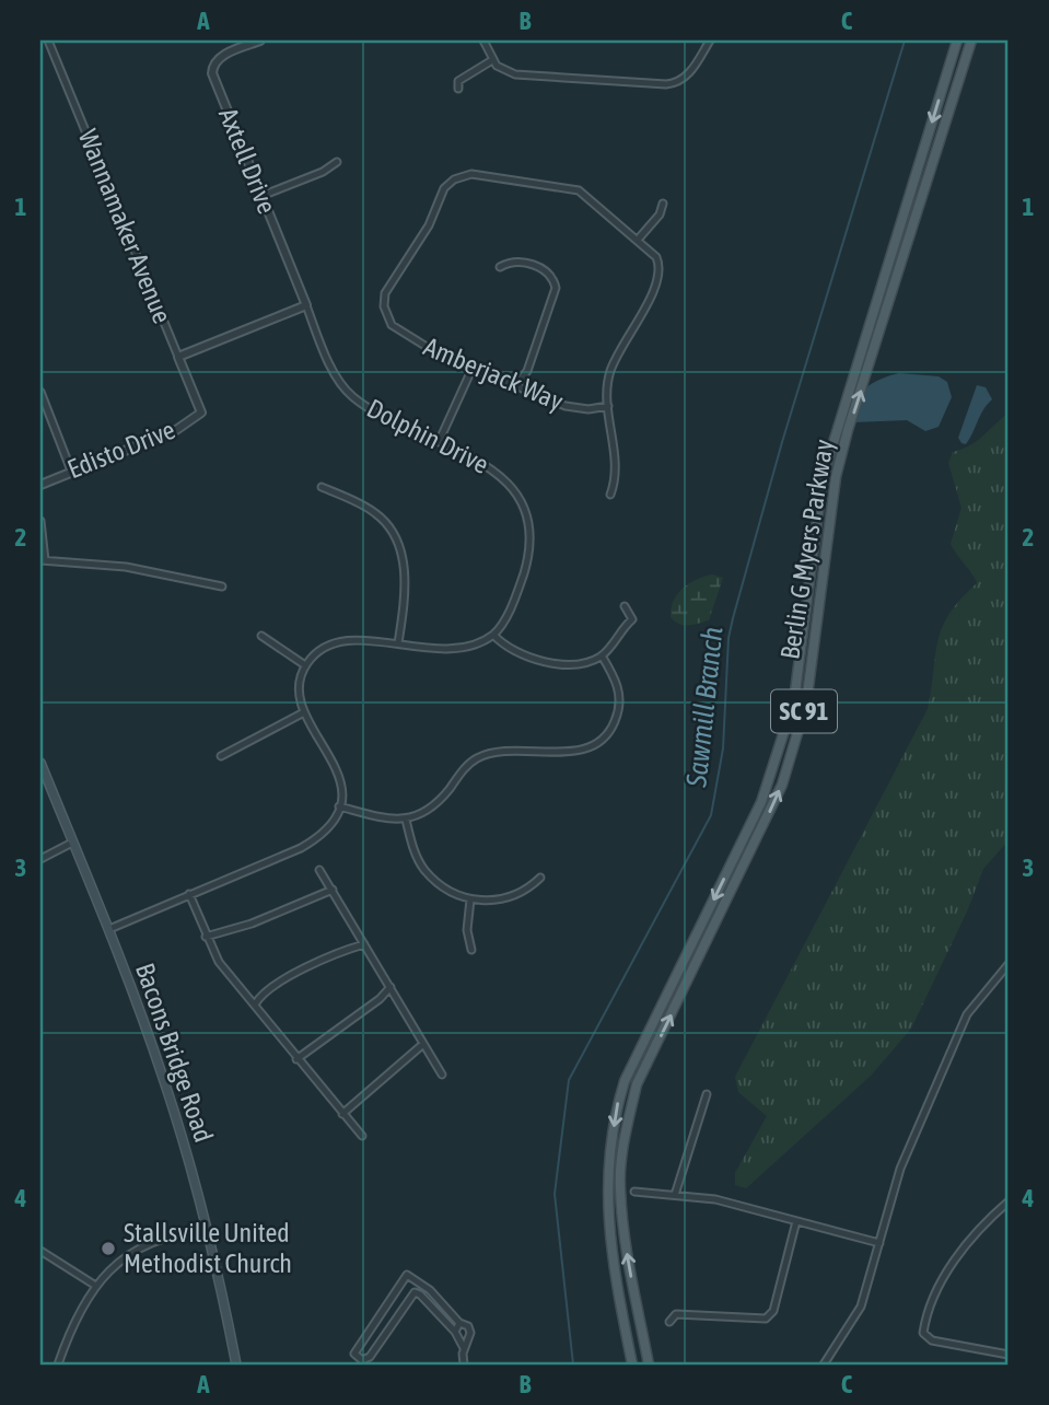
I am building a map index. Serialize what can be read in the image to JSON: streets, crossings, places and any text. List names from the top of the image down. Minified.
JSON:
{"streets":{"main road":["Berlin G Myers Parkway","SC 91","Bacons Bridge Road"],"street":["Axtell Drive","Wannamaker Avenue","Amberjack Way","Dolphin Drive","Edisto Drive"]},"crossings":[["Axtell Drive","Dolphin Drive"],["Wannamaker Avenue","Edisto Drive"]],"water":["Sawmill Branch"],"places":["Stallsville United Methodist Church"],"grid":{"columns":["A","B","C"],"rows":["1","2","3","4"]}}
